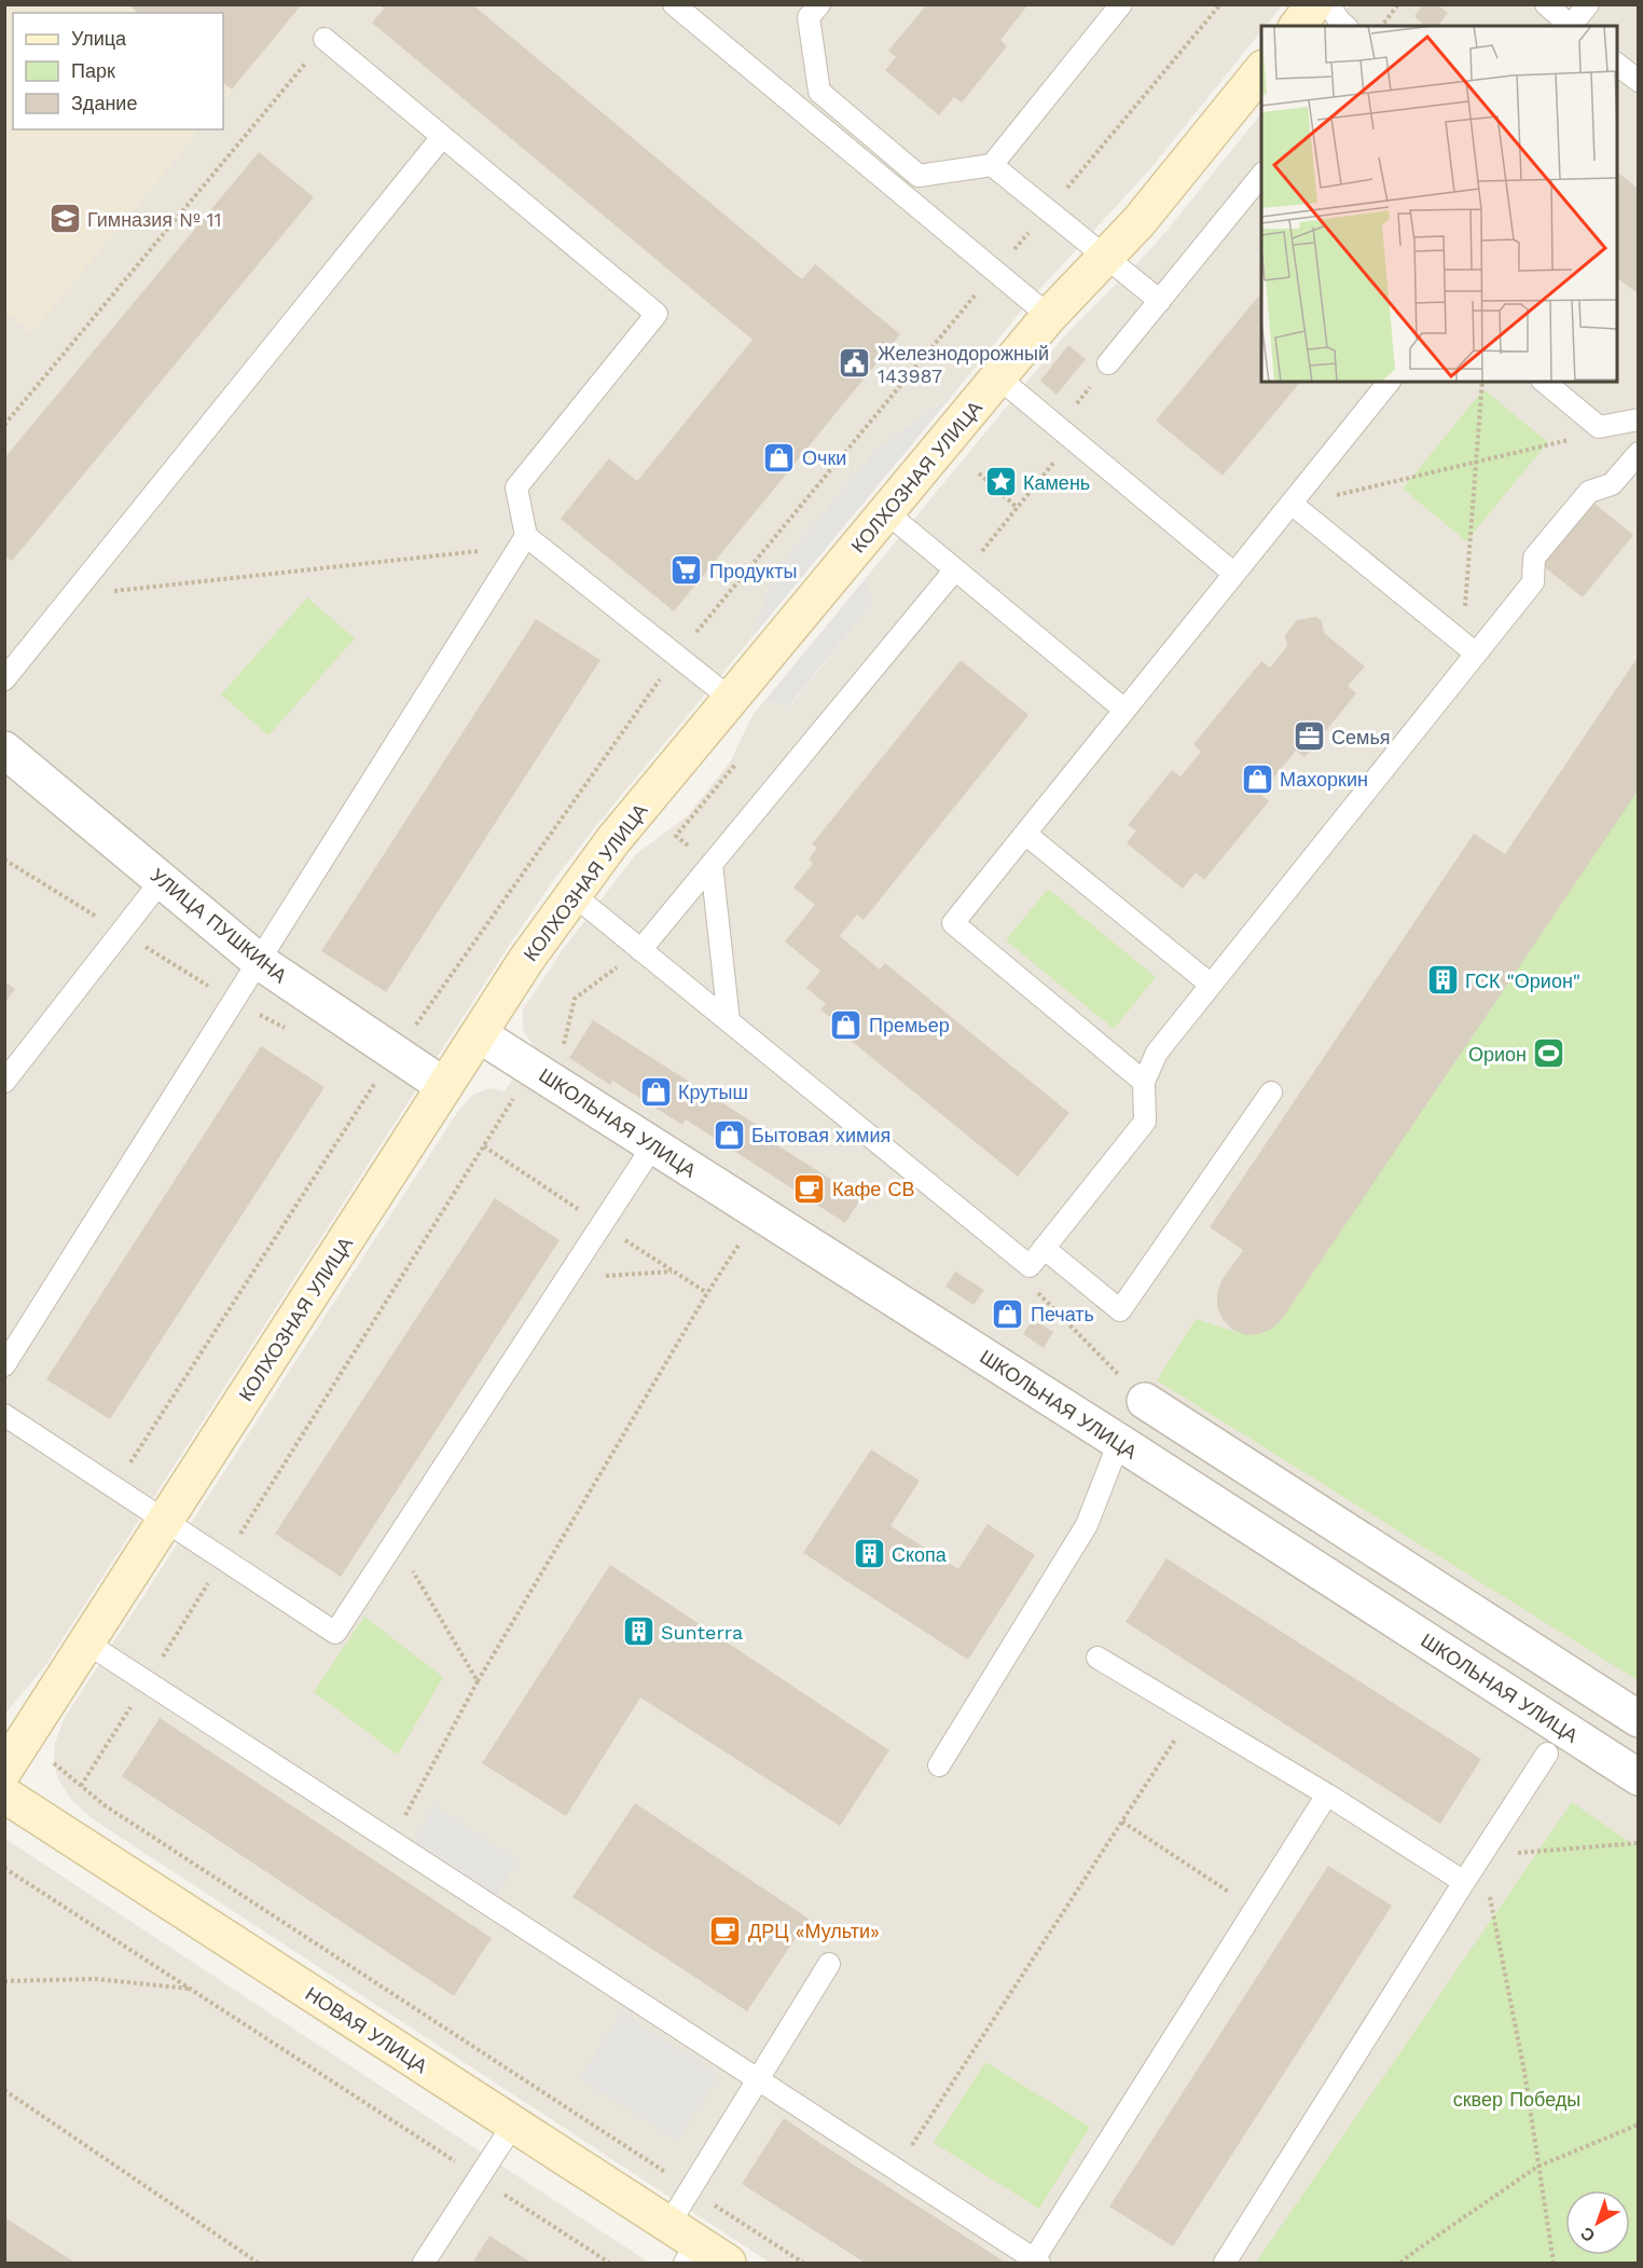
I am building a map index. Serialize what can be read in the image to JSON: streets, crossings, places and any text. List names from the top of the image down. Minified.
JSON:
{"streets":{"street":["КОЛХОЗНАЯ УЛИЦА","УЛИЦА ПУШКИНА","ШКОЛЬНАЯ УЛИЦА","НОВАЯ УЛИЦА"]},"crossings":[["КОЛХОЗНАЯ УЛИЦА","УЛИЦА ПУШКИНА"],["КОЛХОЗНАЯ УЛИЦА","ШКОЛЬНАЯ УЛИЦА"]],"parks":["сквер Победы"],"places":{"school or university":["Гимназия № 11"],"public building":["Железнодорожный 143987"],"shop":["Очки","Махоркин","Премьер","Крутыш","Бытовая химия","Печать"],"place":["Камень"],"supermarket":["Продукты"],"office":["Семья"],"building":["ГСК \"Орион\"","Скопа","Sunterra"],"sports":["Орион"],"cafe":["Кафе СВ","ДРЦ «Мульти»"]},"legend":["Улица","Парк","Здание"],"north":"bottom left"}
